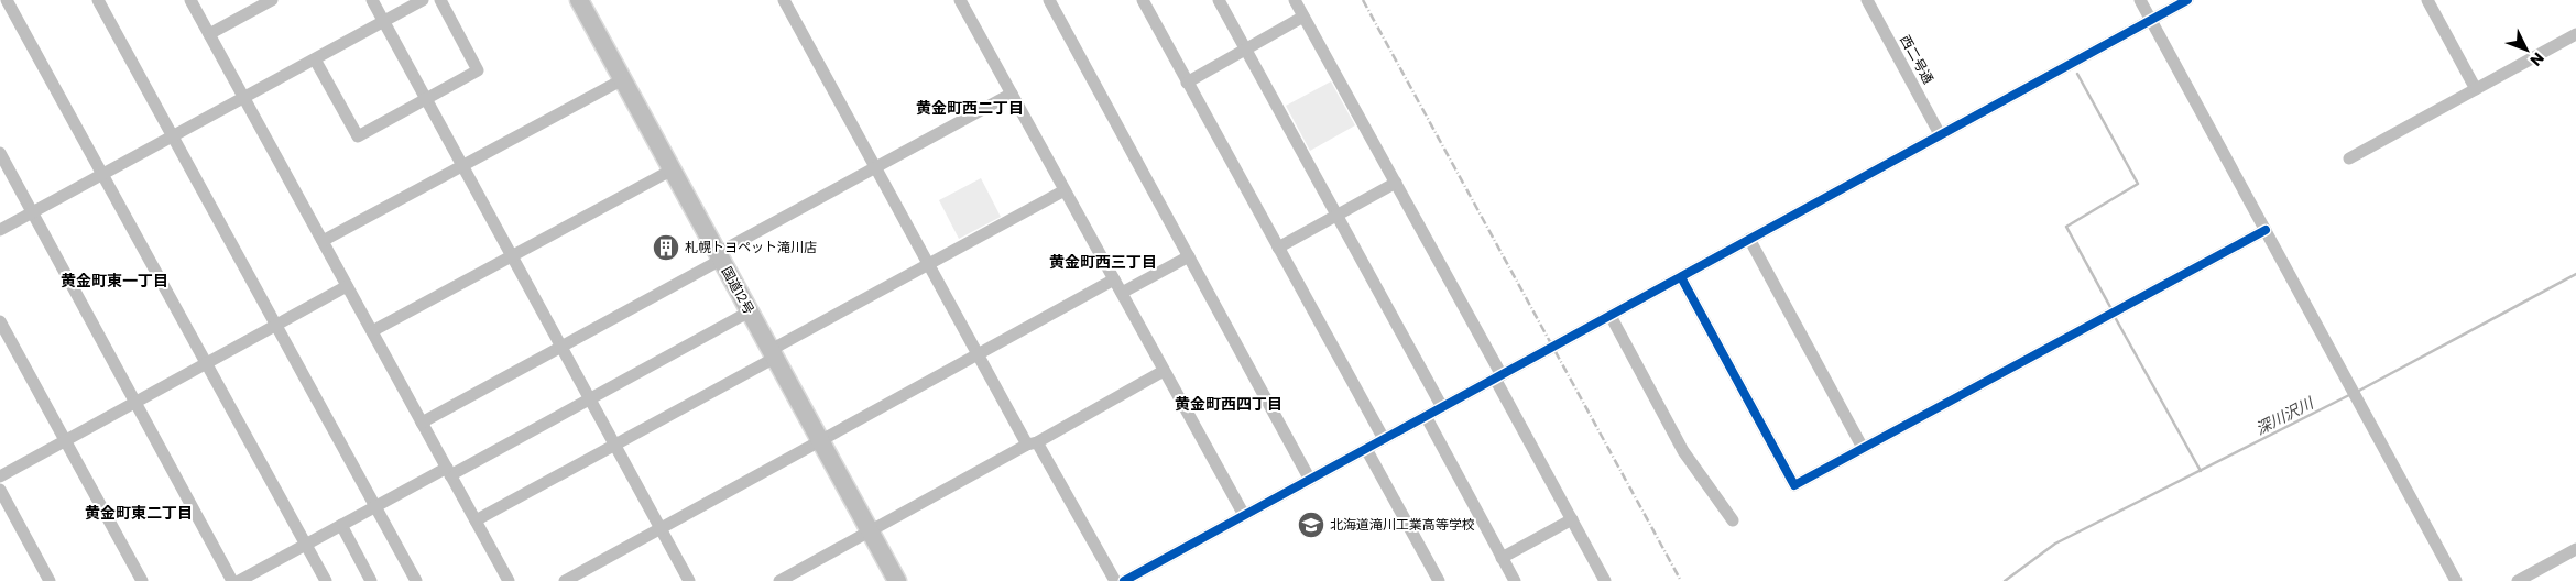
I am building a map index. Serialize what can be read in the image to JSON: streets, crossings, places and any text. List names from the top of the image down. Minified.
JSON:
{"streets":{"highway":["国道12号"],"street":["西二号通"]},"districts":["黄金町西二丁目","黄金町西三丁目","黄金町東一丁目","黄金町西四丁目","黄金町東二丁目"],"water":["深川沢川"],"places":{"building":["札幌トヨペット滝川店"],"school or university":["北海道滝川工業高等学校"]},"north":"bottom right"}
